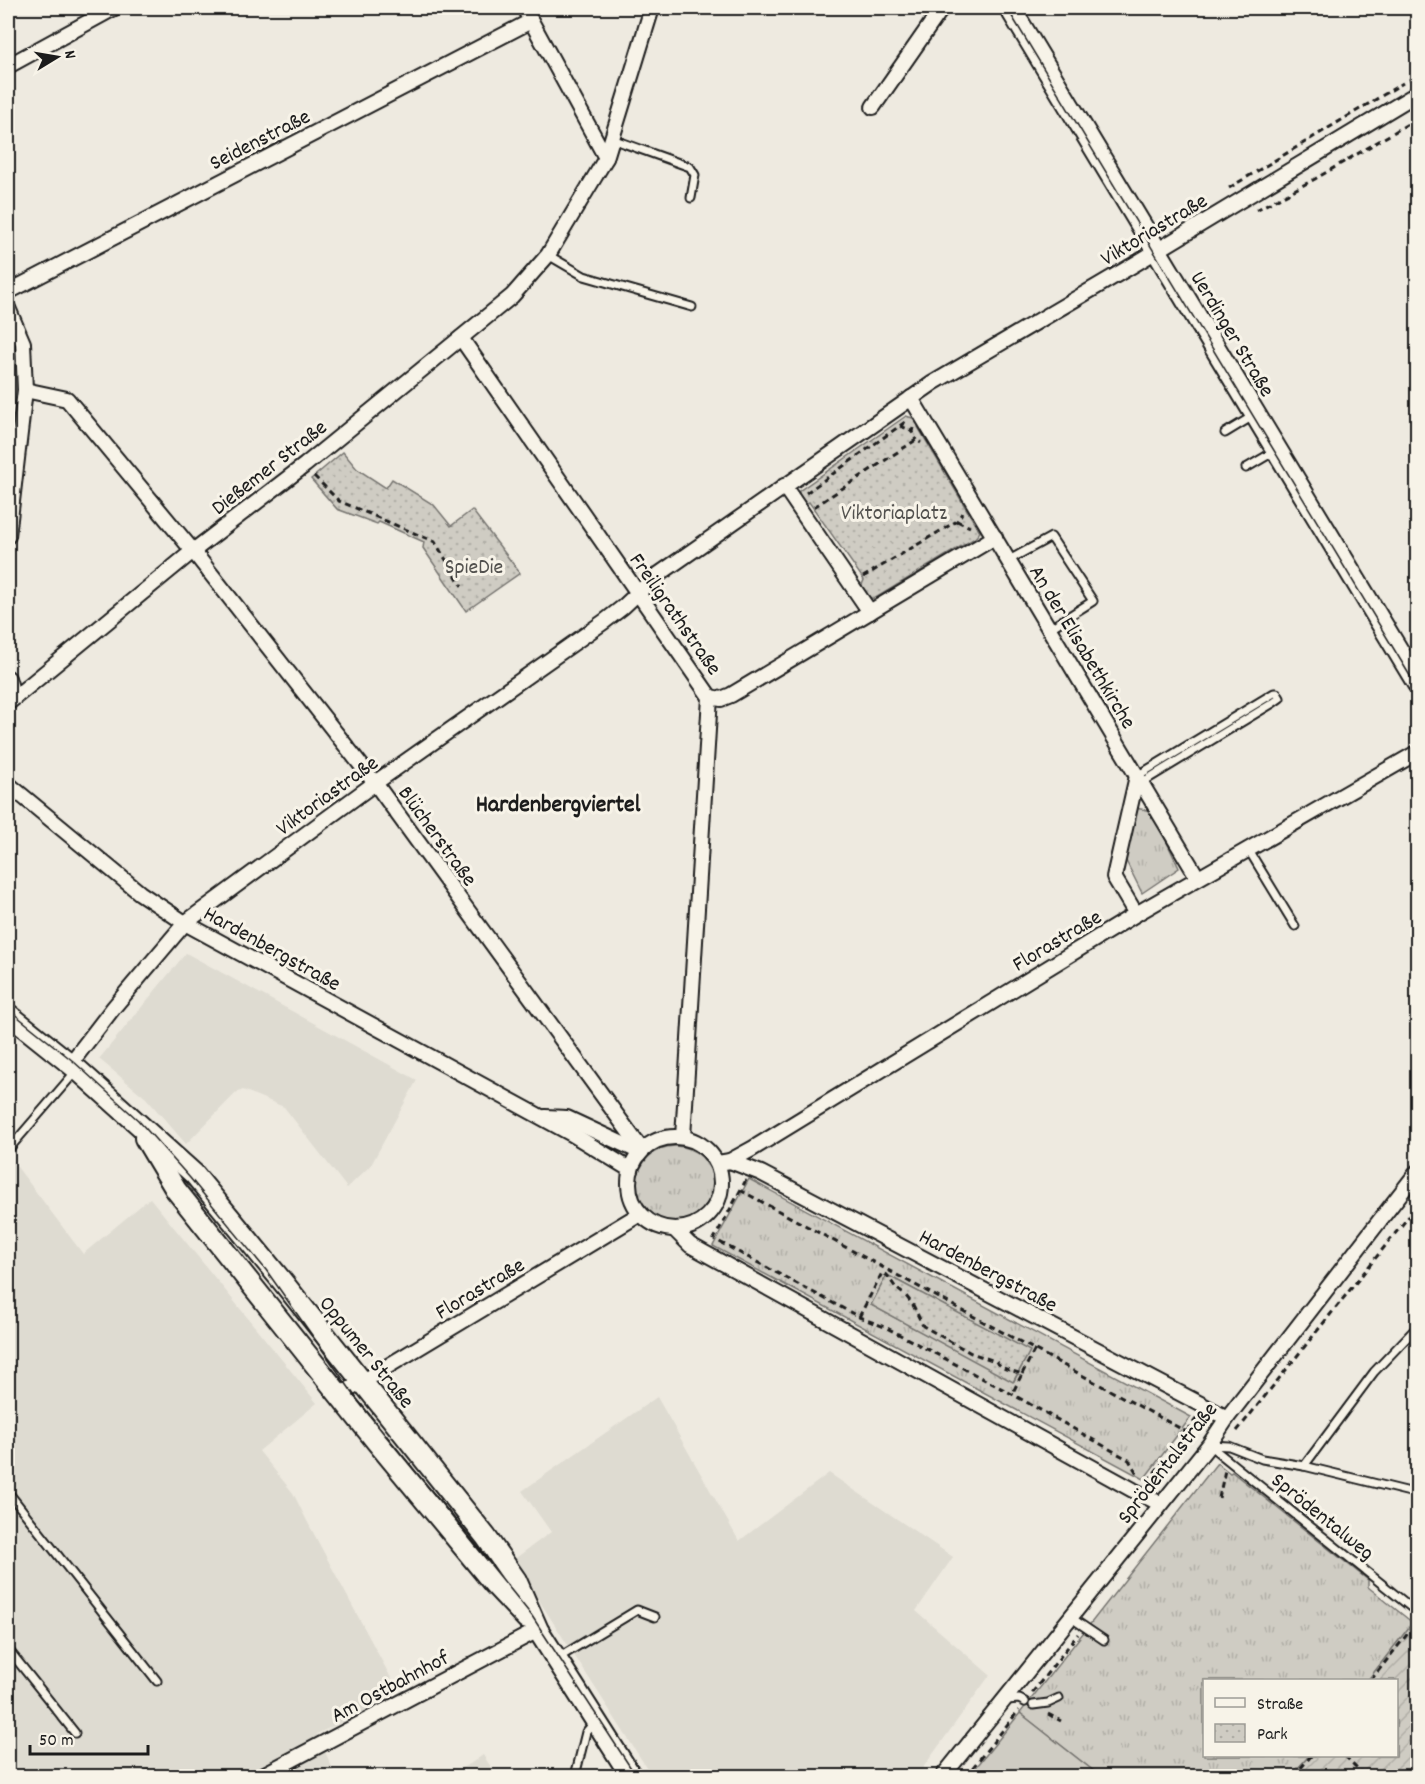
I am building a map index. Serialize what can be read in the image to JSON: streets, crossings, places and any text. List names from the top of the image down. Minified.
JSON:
{"streets":{"main road":["Uerdinger Straße","Oppumer Straße"],"street":["Seidenstraße","Viktoriastraße","Dießemer Straße","Freiligrathstraße","An der Elisabethkirche","Blücherstraße","Florastraße","Hardenbergstraße","Sprödentalstraße","Am Ostbahnhof"],"lane":["Sprödentalweg"]},"crossings":[["Viktoriastraße","Uerdinger Straße"],["Viktoriastraße","Freiligrathstraße"],["Viktoriastraße","Blücherstraße"],["Viktoriastraße","Hardenbergstraße"],["Viktoriastraße","Oppumer Straße"],["Dießemer Straße","Freiligrathstraße"],["Dießemer Straße","Blücherstraße"],["Freiligrathstraße","Blücherstraße"],["Freiligrathstraße","Florastraße"],["Freiligrathstraße","Hardenbergstraße"],["An der Elisabethkirche","Florastraße"],["Blücherstraße","Florastraße"],["Blücherstraße","Hardenbergstraße"],["Florastraße","Hardenbergstraße"],["Florastraße","Oppumer Straße"],["Hardenbergstraße","Sprödentalstraße"],["Oppumer Straße","Am Ostbahnhof"],["Sprödentalstraße","Sprödentalweg"]],"districts":["Hardenbergviertel"],"parks":["Viktoriaplatz","SpieDie"],"legend":["Straße","Park"],"scale_bar":"50 m","north":"right"}
